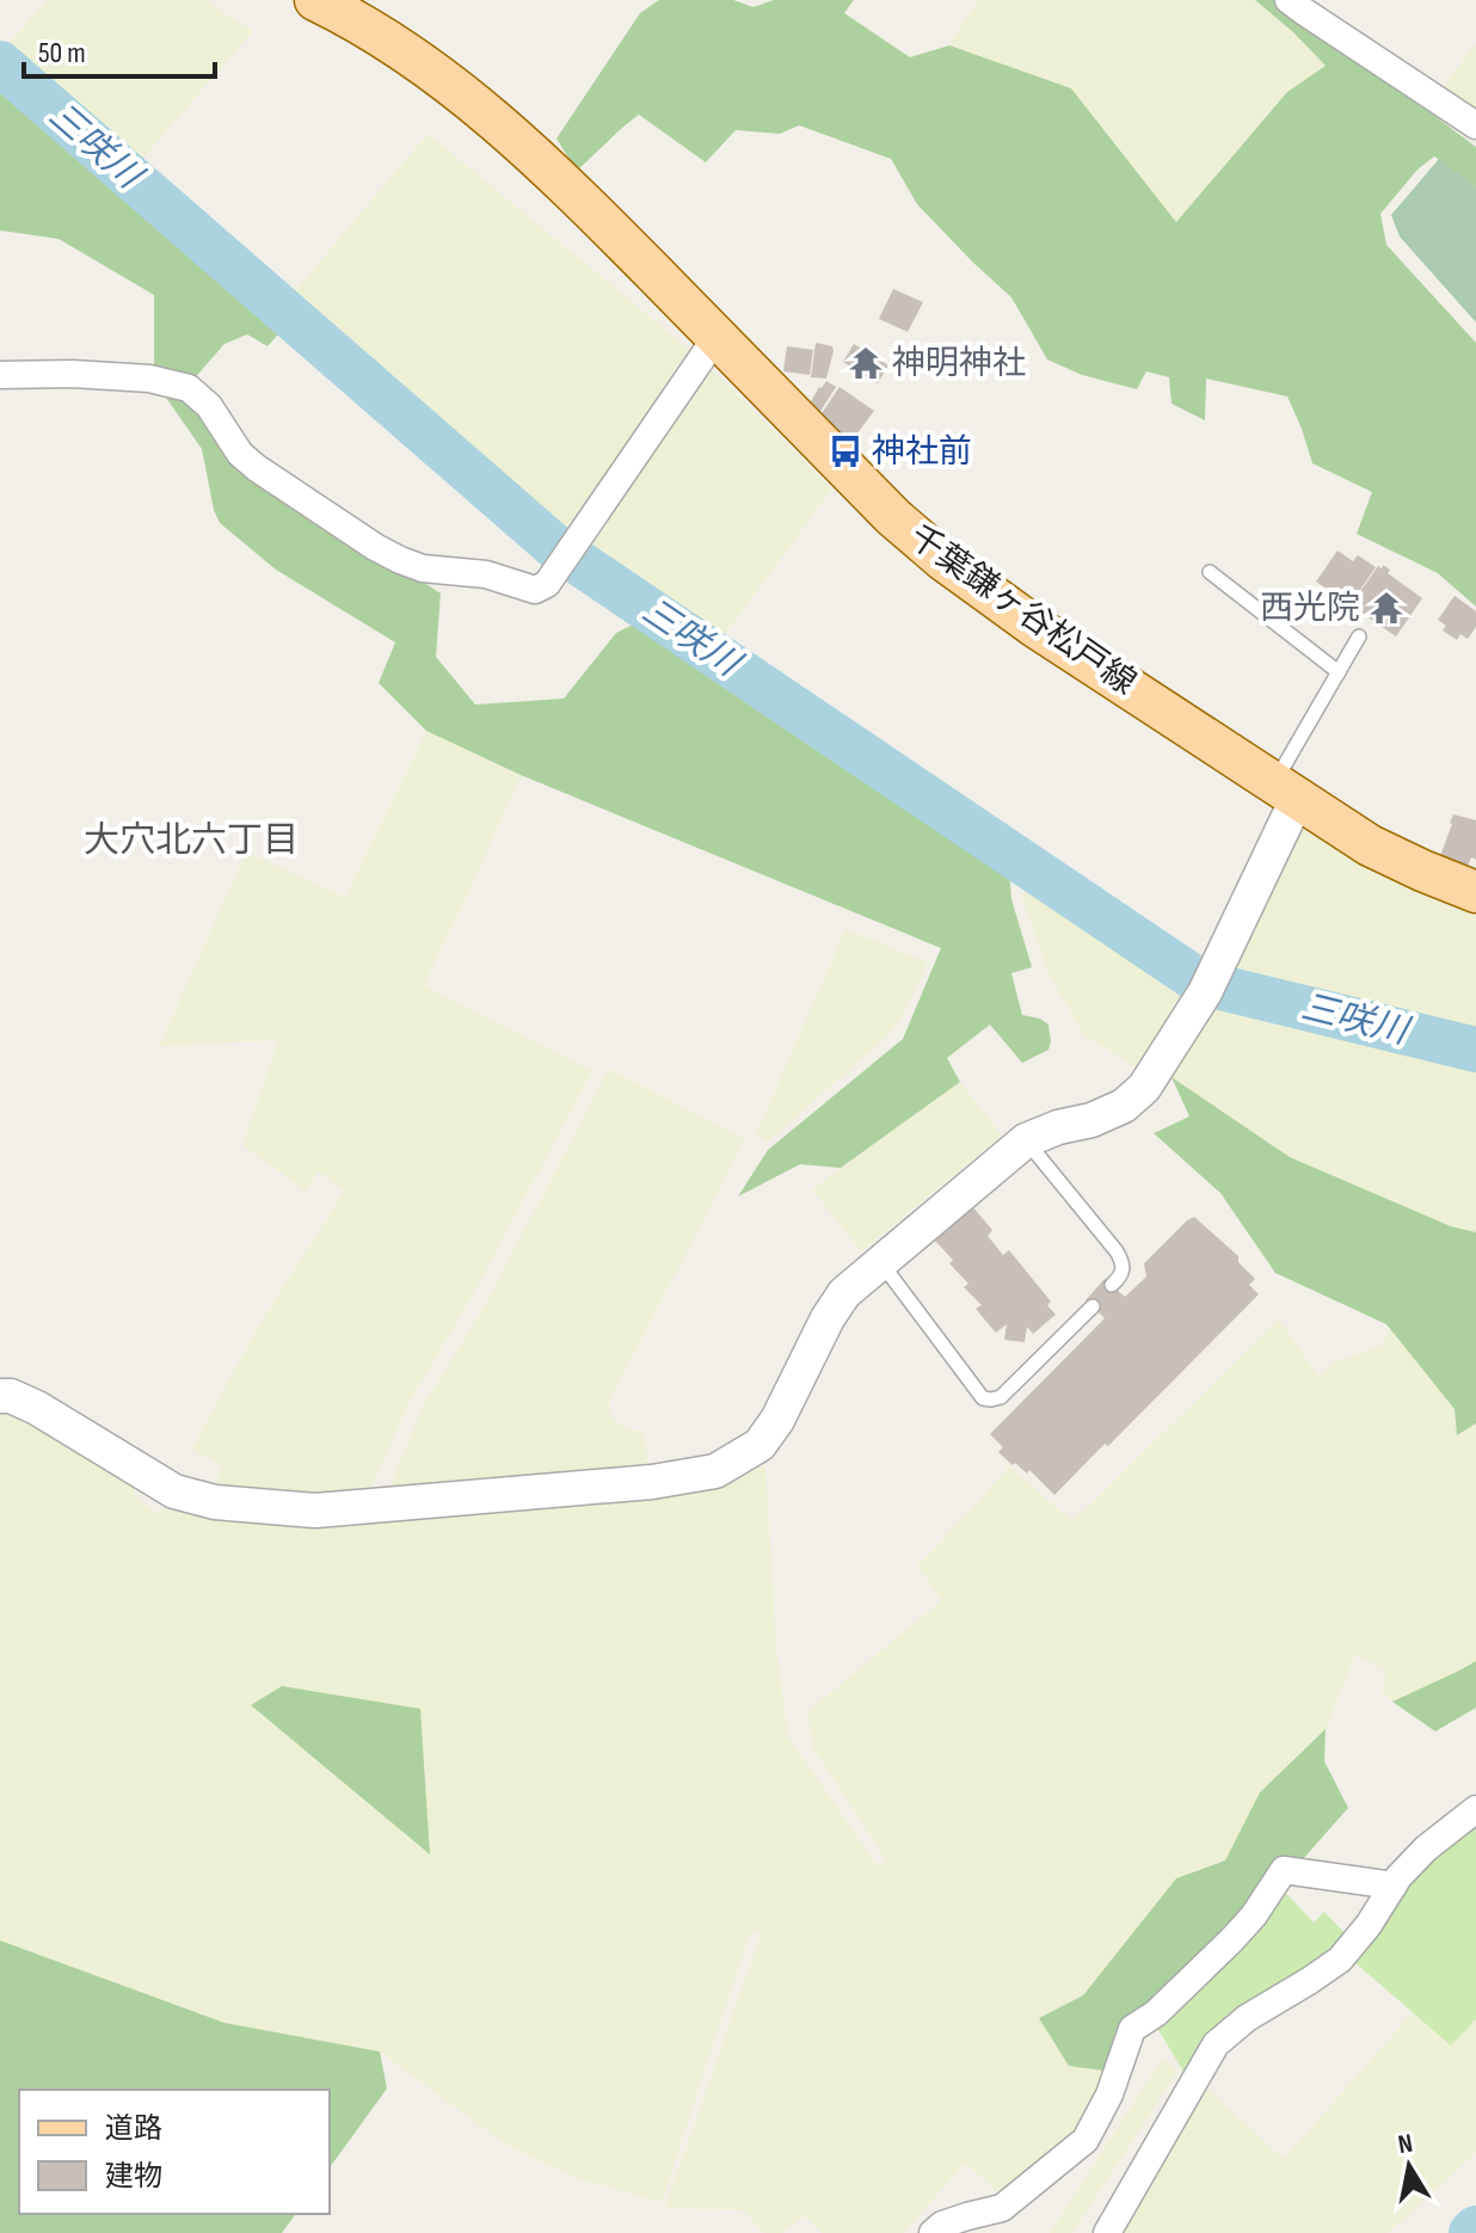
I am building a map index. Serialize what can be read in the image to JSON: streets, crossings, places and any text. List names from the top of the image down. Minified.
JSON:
{"streets":{"main road":["千葉鎌ヶ谷松戸線"]},"districts":["大穴北六丁目"],"water":["三咲川"],"places":{"temple":["神明神社","西光院"],"bus stop":["神社前"]},"legend":["道路","建物"],"scale_bar":"50 m","north":"top"}
